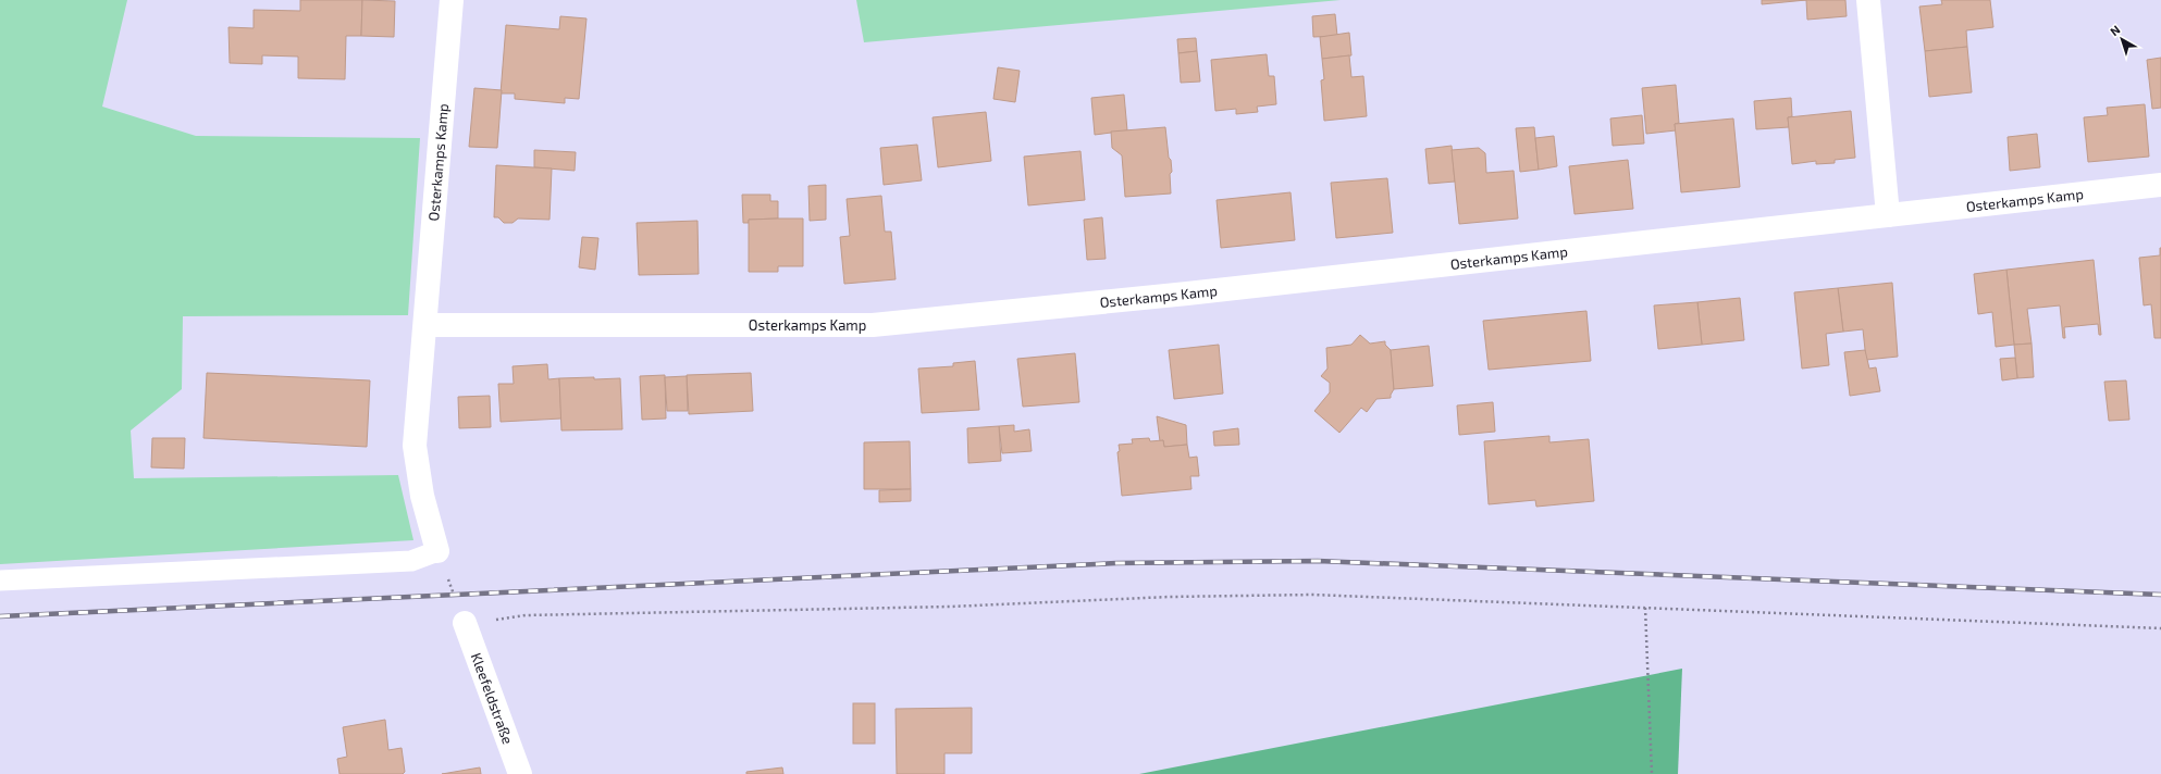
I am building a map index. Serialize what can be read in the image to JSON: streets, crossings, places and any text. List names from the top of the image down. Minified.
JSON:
{"streets":{"street":["Osterkamps Kamp","Kleefeldstraße"]},"north":"top left"}
